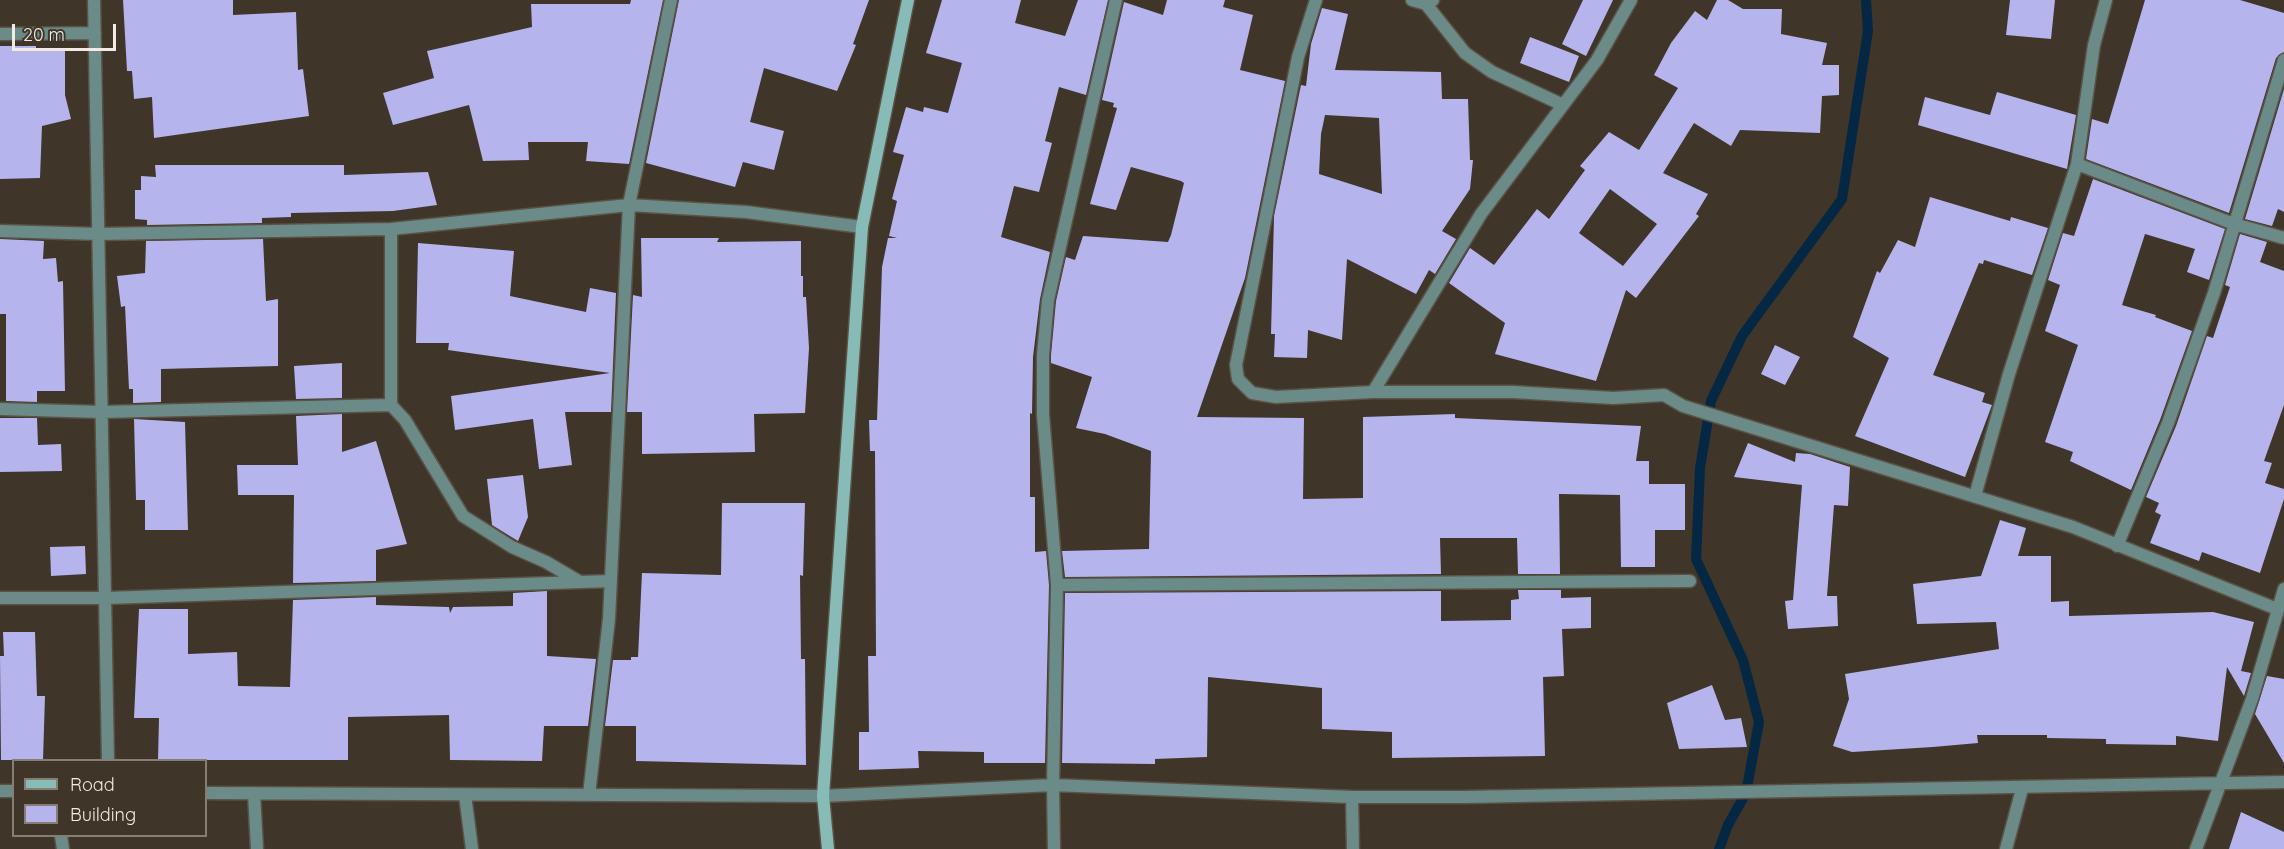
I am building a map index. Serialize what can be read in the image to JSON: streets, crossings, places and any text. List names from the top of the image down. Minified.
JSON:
{"legend":["Road","Building"],"scale_bar":"20 m"}
